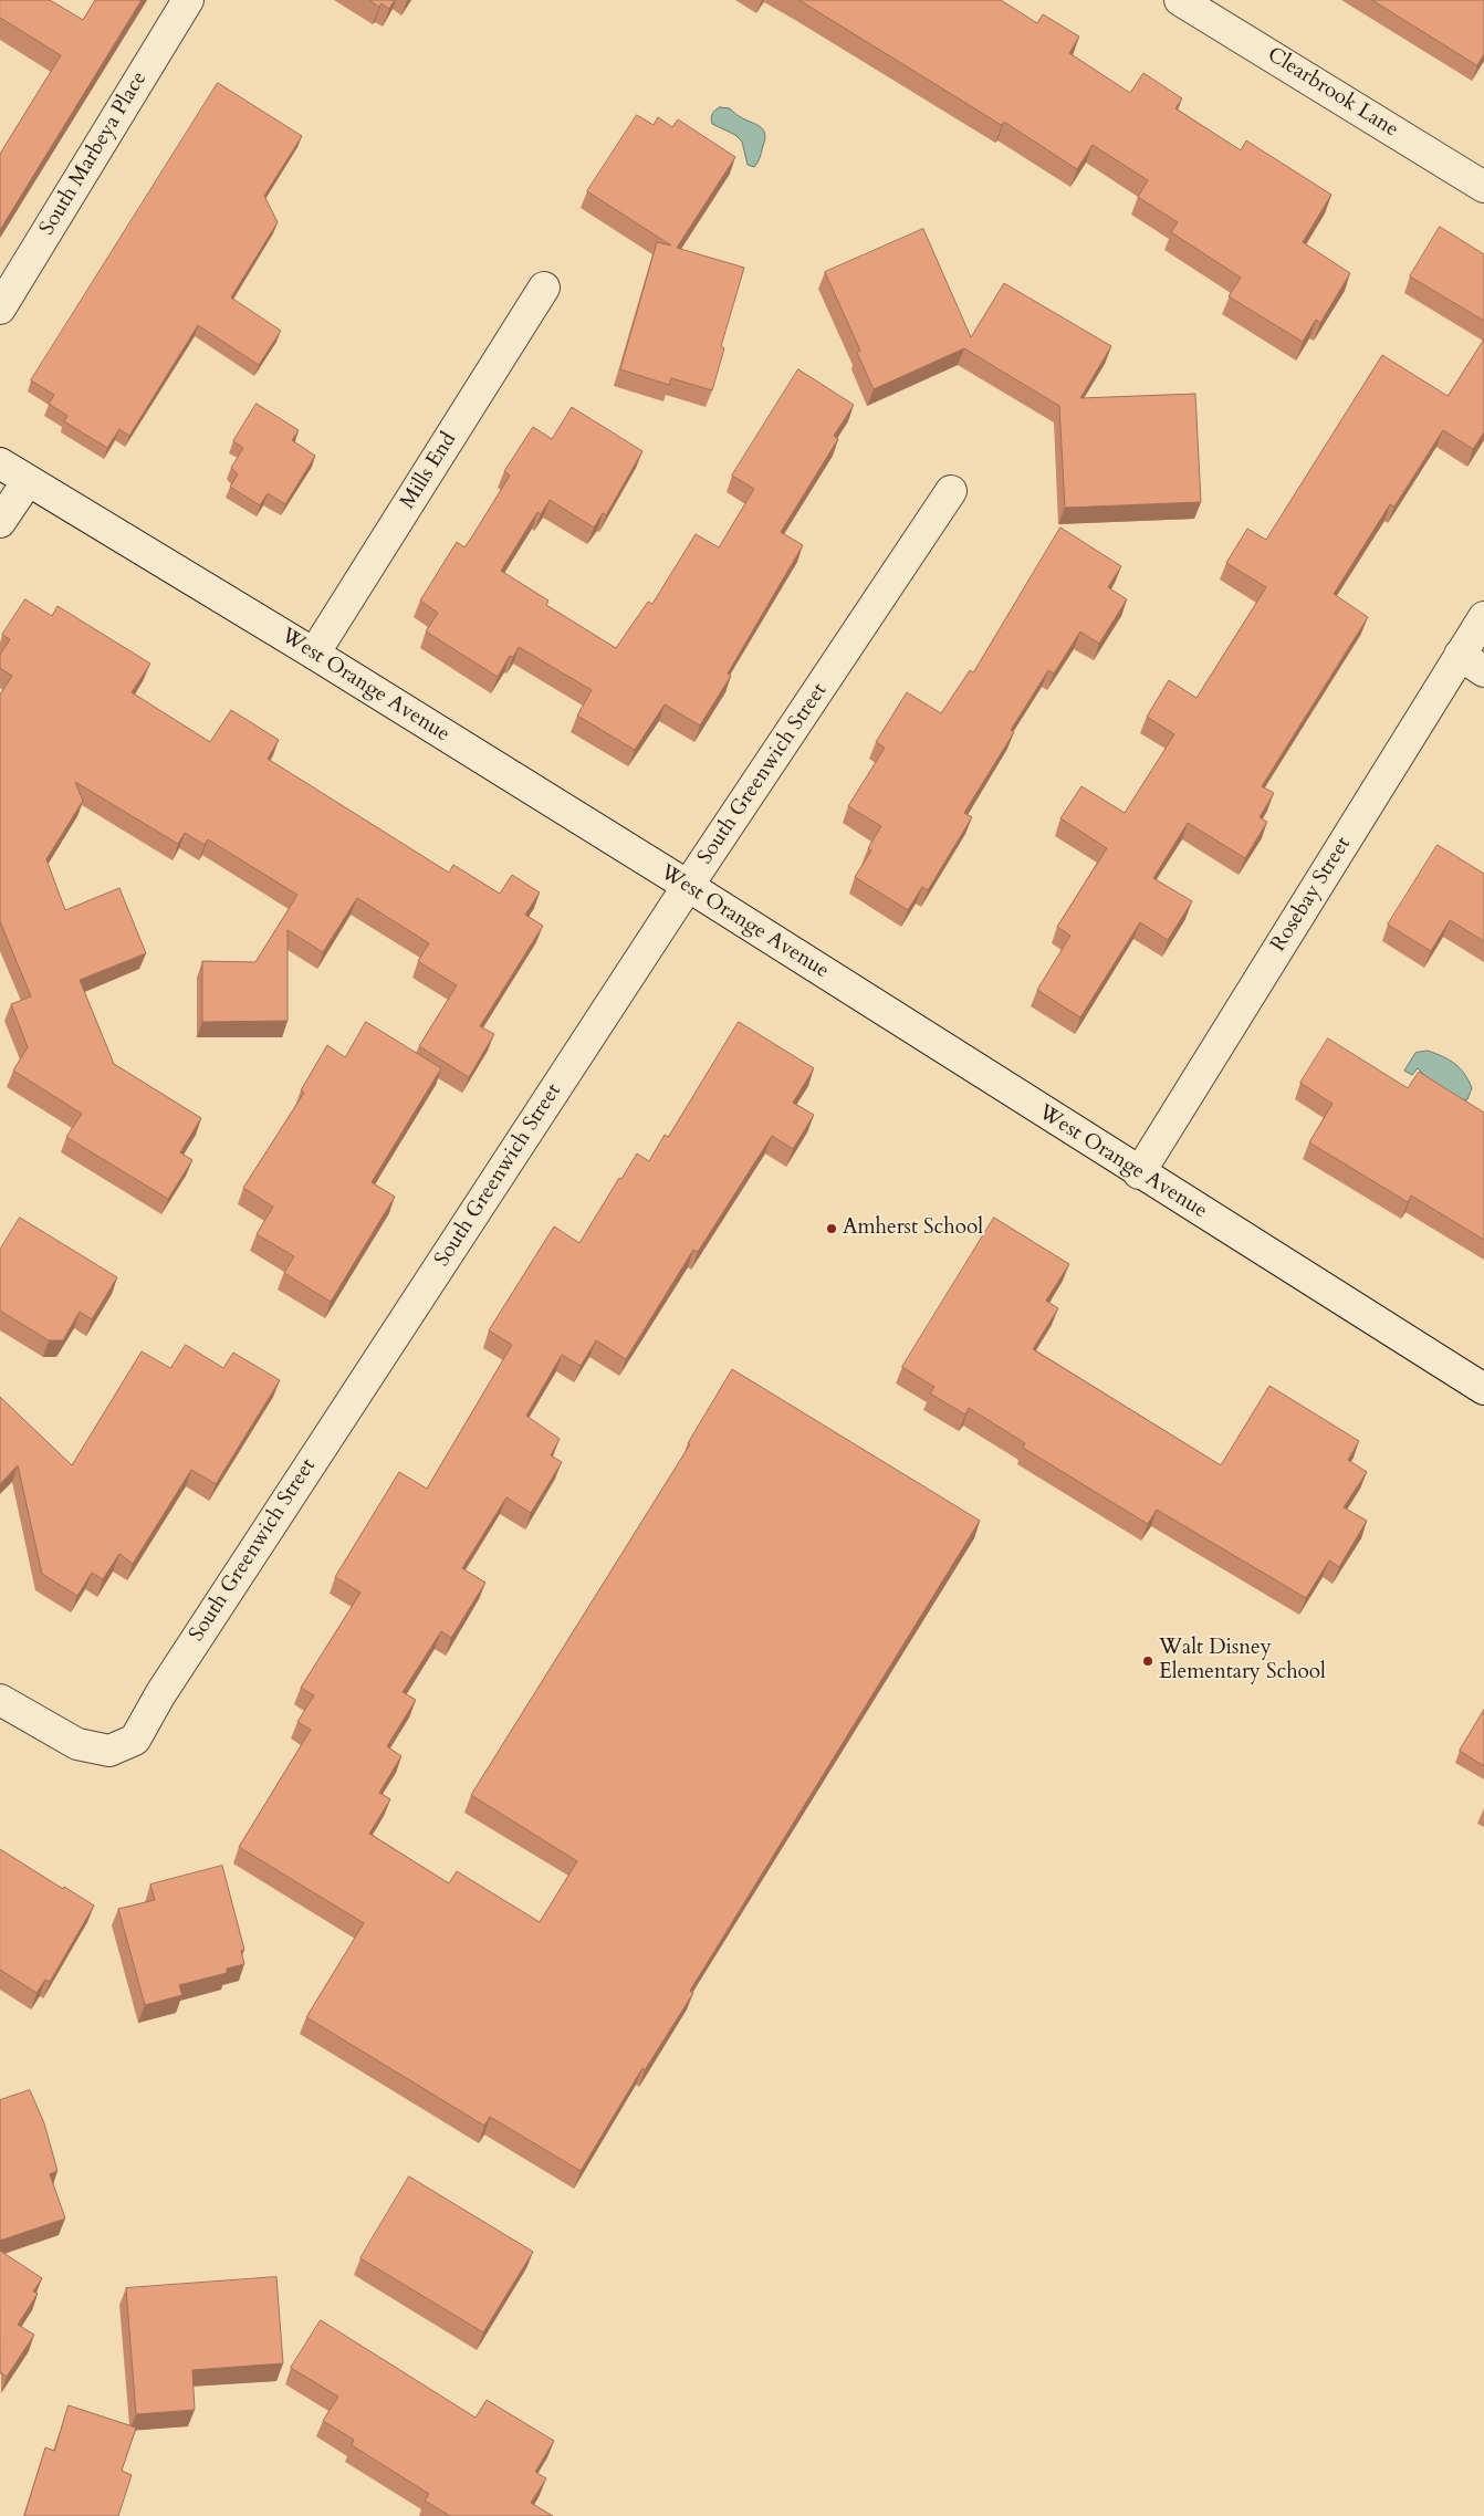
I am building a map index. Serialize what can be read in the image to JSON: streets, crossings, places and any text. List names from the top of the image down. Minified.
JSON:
{"streets":{"street":["Clearbrook Lane","South Marbeya Place","Mills End","West Orange Avenue","South Greenwich Street","Rosebay Street"]},"crossings":[["Mills End","West Orange Avenue"],["West Orange Avenue","South Greenwich Street"],["West Orange Avenue","Rosebay Street"]],"places":["Amherst School","Walt Disney Elementary School"]}
